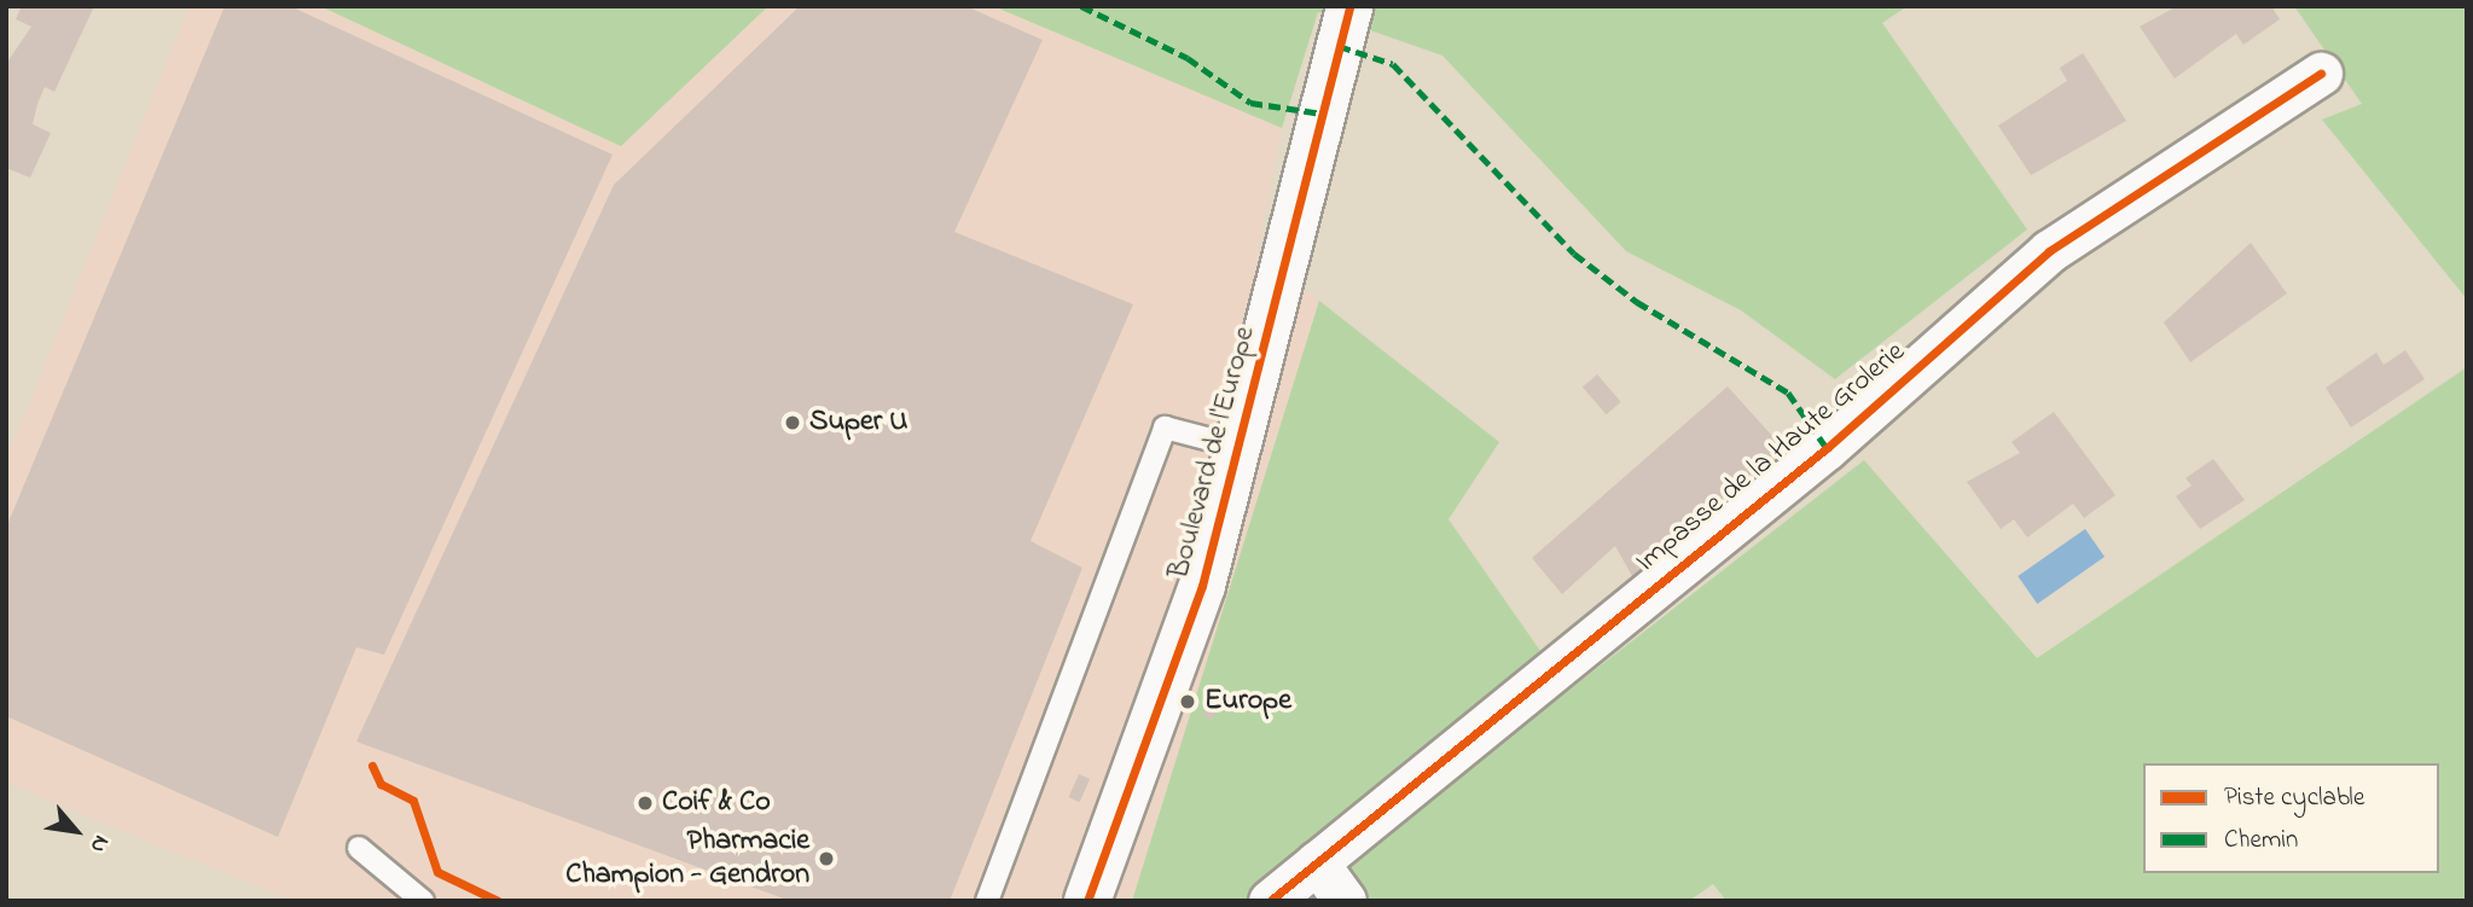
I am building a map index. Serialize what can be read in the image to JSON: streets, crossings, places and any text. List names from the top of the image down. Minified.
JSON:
{"streets":{"street":["Boulevard de l'Europe","Impasse de la Haute Grolerie"]},"places":["Super U","Europe","Coif & Co","Pharmacie Champion - Gendron"],"legend":["Piste cyclable","Chemin"],"north":"bottom right"}
